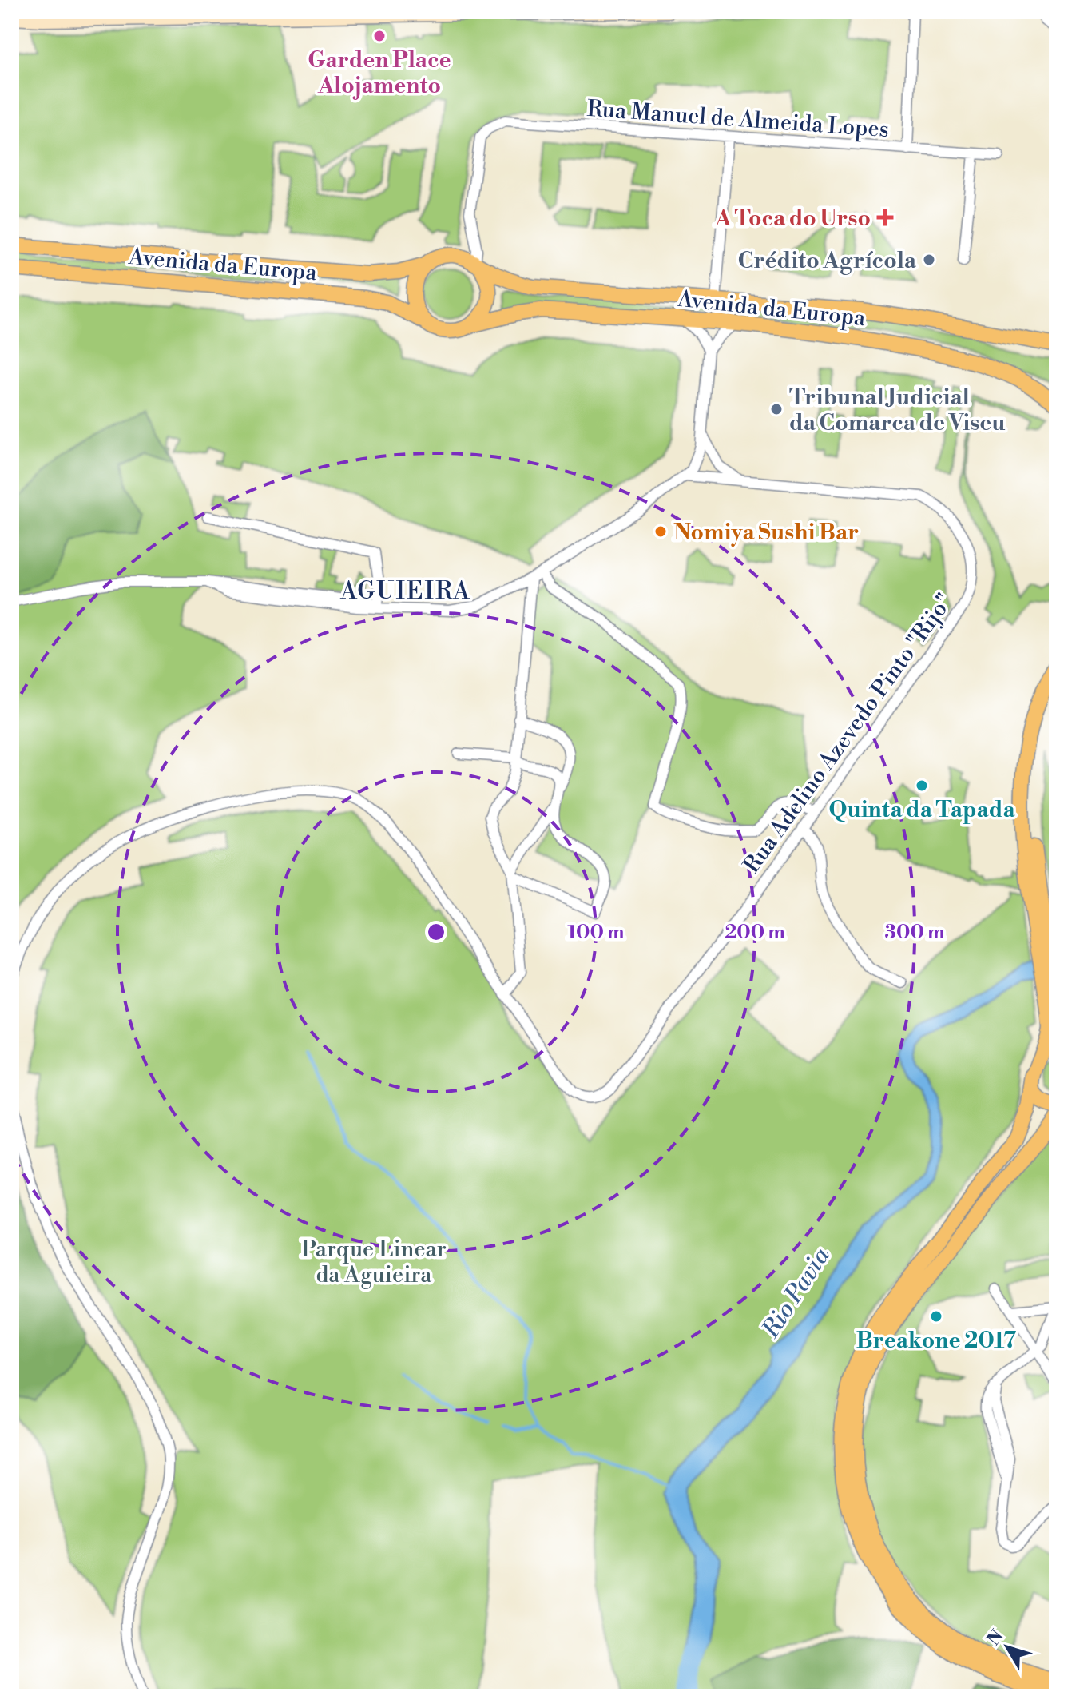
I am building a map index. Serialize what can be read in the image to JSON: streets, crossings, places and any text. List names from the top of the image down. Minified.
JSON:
{"streets":{"main road":["Avenida da Europa"],"street":["Rua Manuel de Almeida Lopes","Rua Adelino Azevedo Pinto \"Rijo\""]},"crossings":[["Rua Manuel de Almeida Lopes","Avenida da Europa"]],"districts":["AGUIEIRA"],"water":["Rio Pavia"],"parks":["Parque Linear da Aguieira"],"places":{"other":["Garden Place Alojamento","Crédito Agrícola","Tribunal Judicial da Comarca de Viseu","Nomiya Sushi Bar","Quinta da Tapada","Breakone 2017"],"health":["A Toca do Urso"]},"north":"top left","rings":["100 m","200 m","300 m"]}
